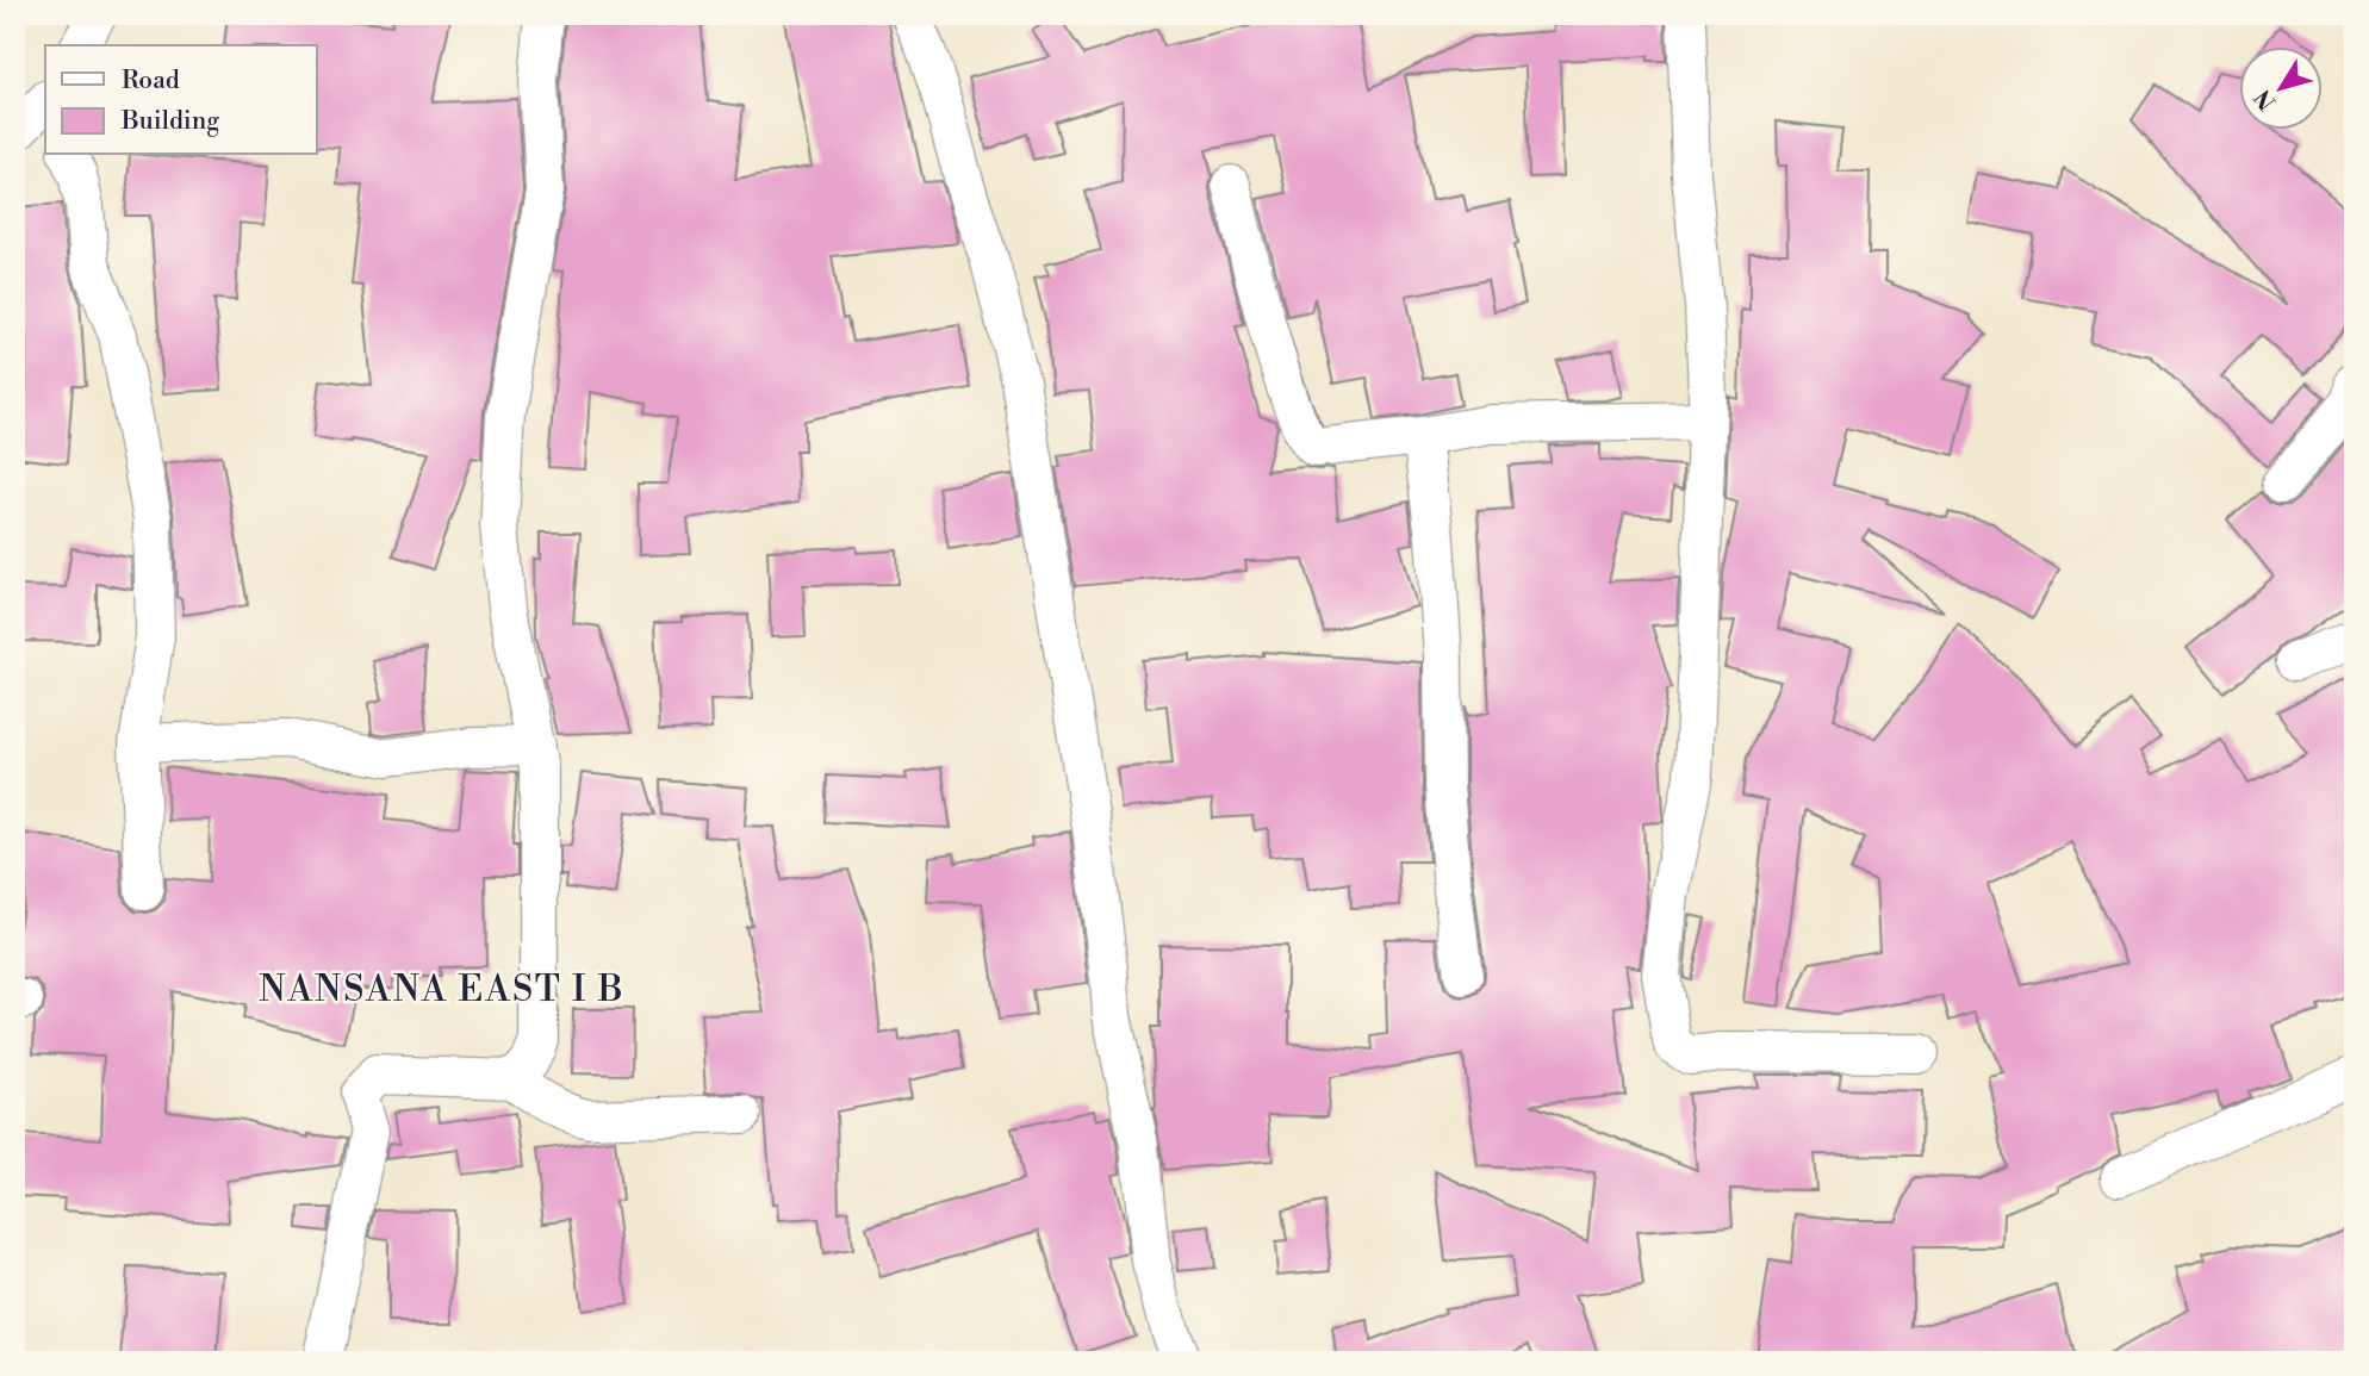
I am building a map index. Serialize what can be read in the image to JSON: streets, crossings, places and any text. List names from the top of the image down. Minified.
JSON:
{"districts":["NANSANA EAST I B"],"legend":["Road","Building"],"north":"bottom left"}
